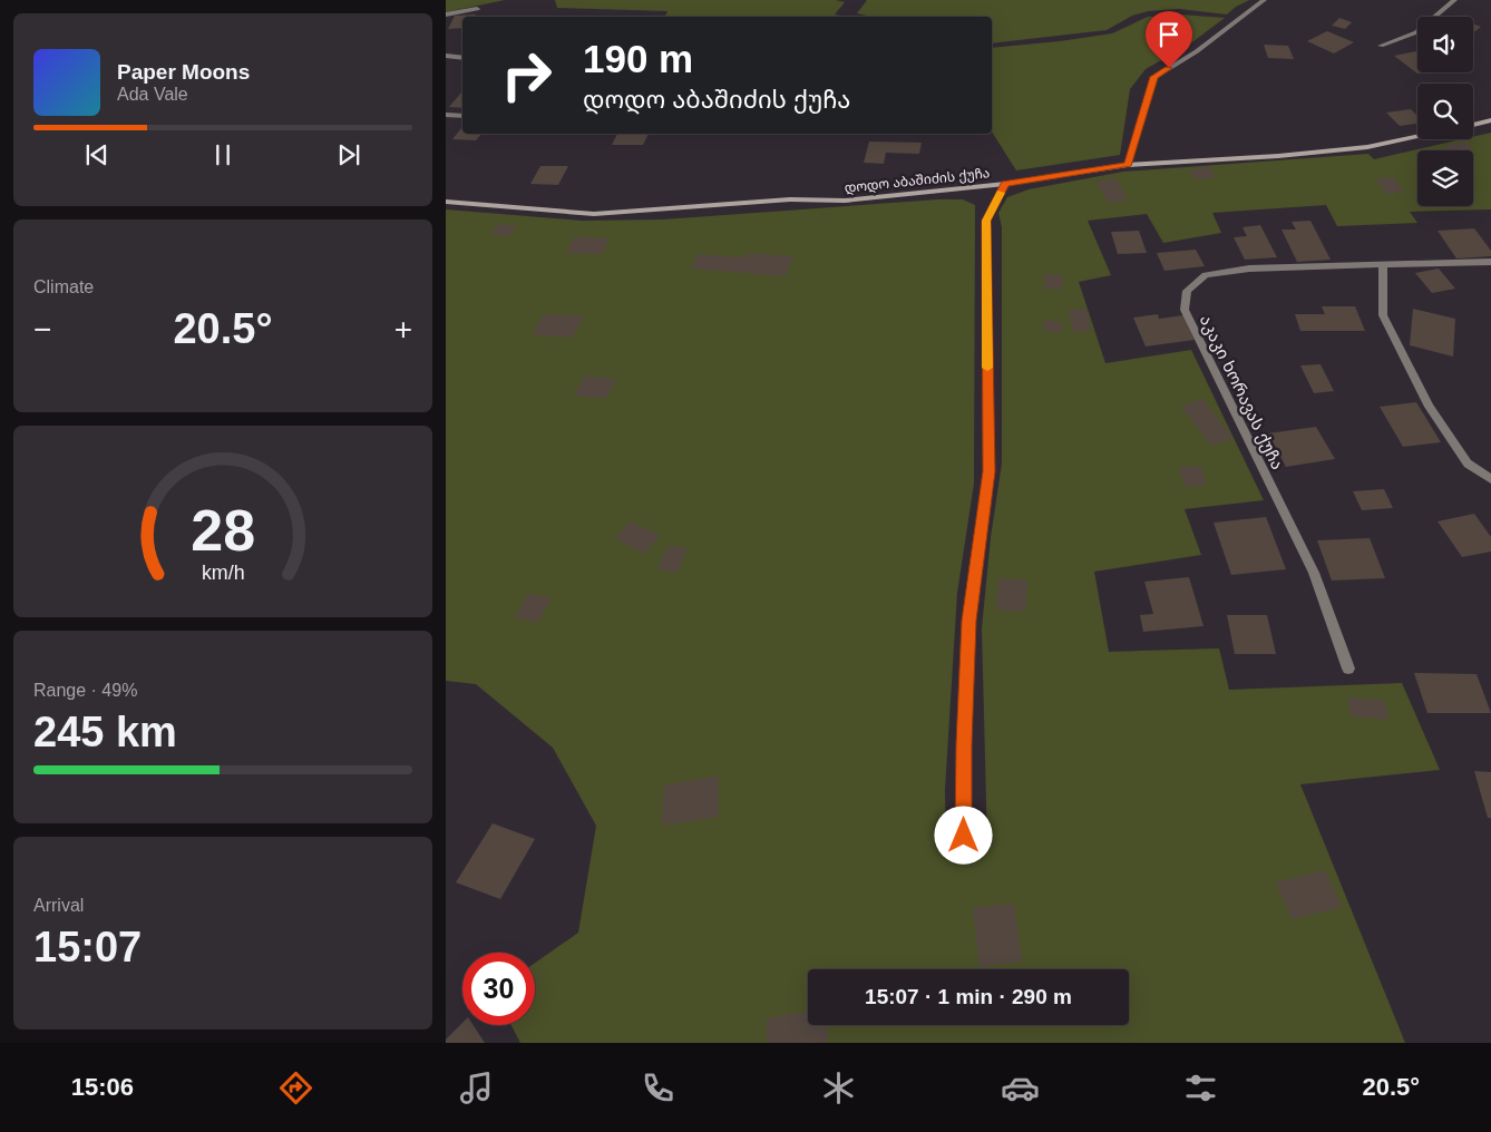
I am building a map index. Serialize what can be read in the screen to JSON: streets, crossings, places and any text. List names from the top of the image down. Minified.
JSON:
{"streets":{"street":["დოდო აბაშიძის ქუჩა","აკაკი ხორავას ქუჩა"]},"page":{"turn":["190 m","დოდო აბაშიძის ქუჩა"],"song":["Paper Moons","Ada Vale"],"tile":["Climate",["Range · 49%","245 km"],["Arrival","15:07"]],"heat":["−","20.5°","+"],"limit":"30","trip":"15:07 · 1 min · 290 m","tabs":["15:06","20.5°"],"gauge":["28","km/h"]}}
